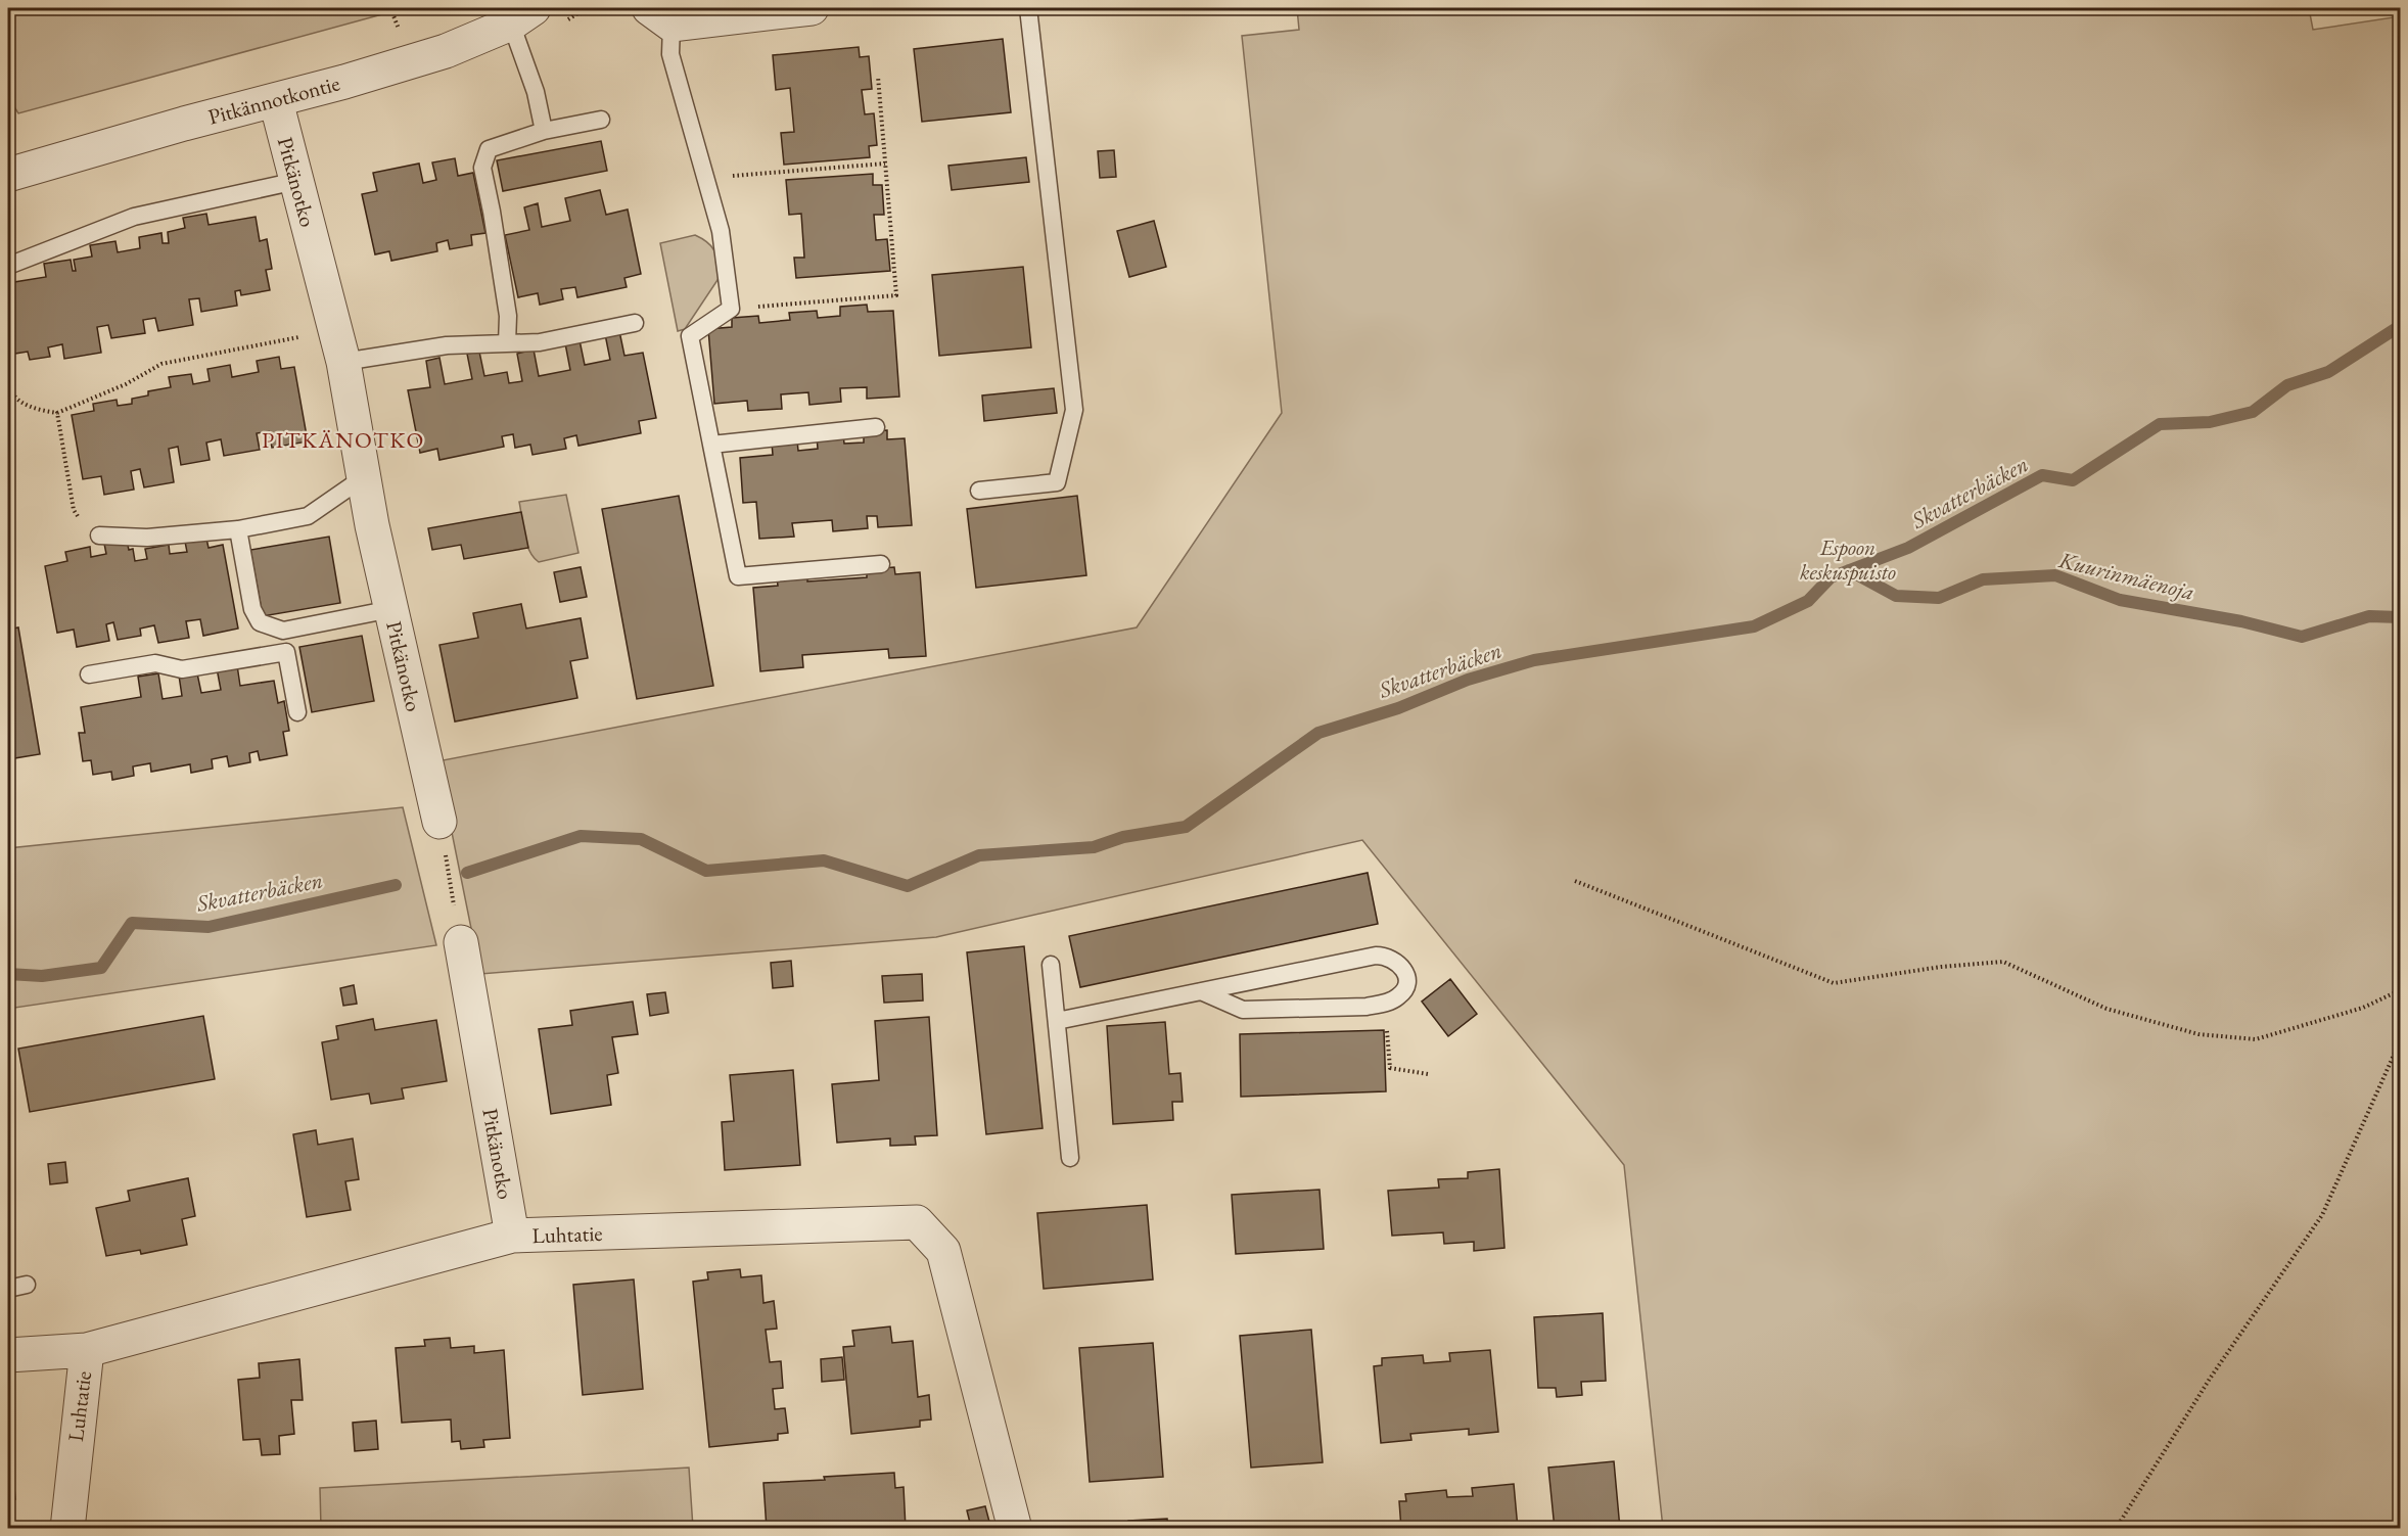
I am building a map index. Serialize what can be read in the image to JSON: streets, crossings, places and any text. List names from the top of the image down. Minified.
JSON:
{"streets":{"street":["Pitkännotkontie","Pitkänotko","Luhtatie"]},"crossings":[["Pitkännotkontie","Pitkänotko"],["Pitkänotko","Luhtatie"]],"districts":["PITKÄNOTKO"],"water":["Skvatterbäcken","Kuurinmäenoja"],"parks":["Espoon keskuspuisto"]}
